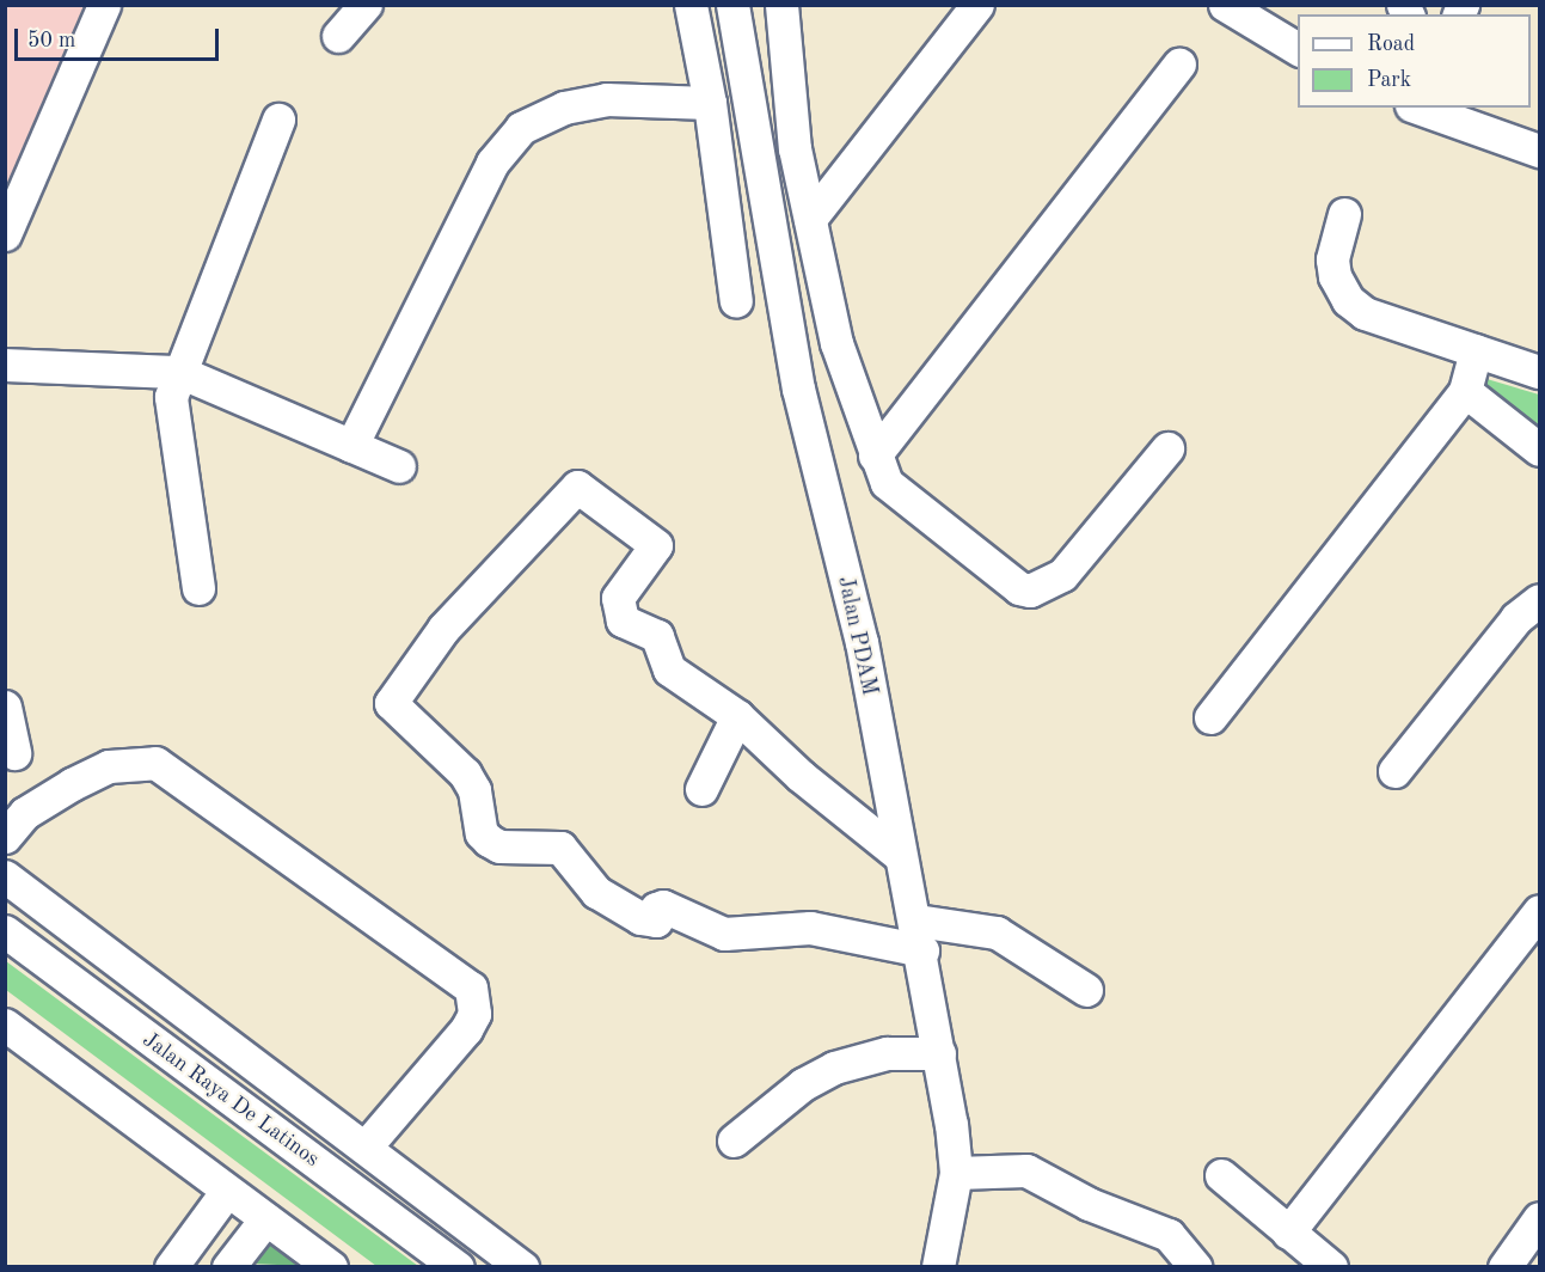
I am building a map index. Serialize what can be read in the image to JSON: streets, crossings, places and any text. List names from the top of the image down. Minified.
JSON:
{"streets":{"street":["Jalan PDAM","Jalan Raya De Latinos"]},"legend":["Road","Park"],"scale_bar":"50 m"}
